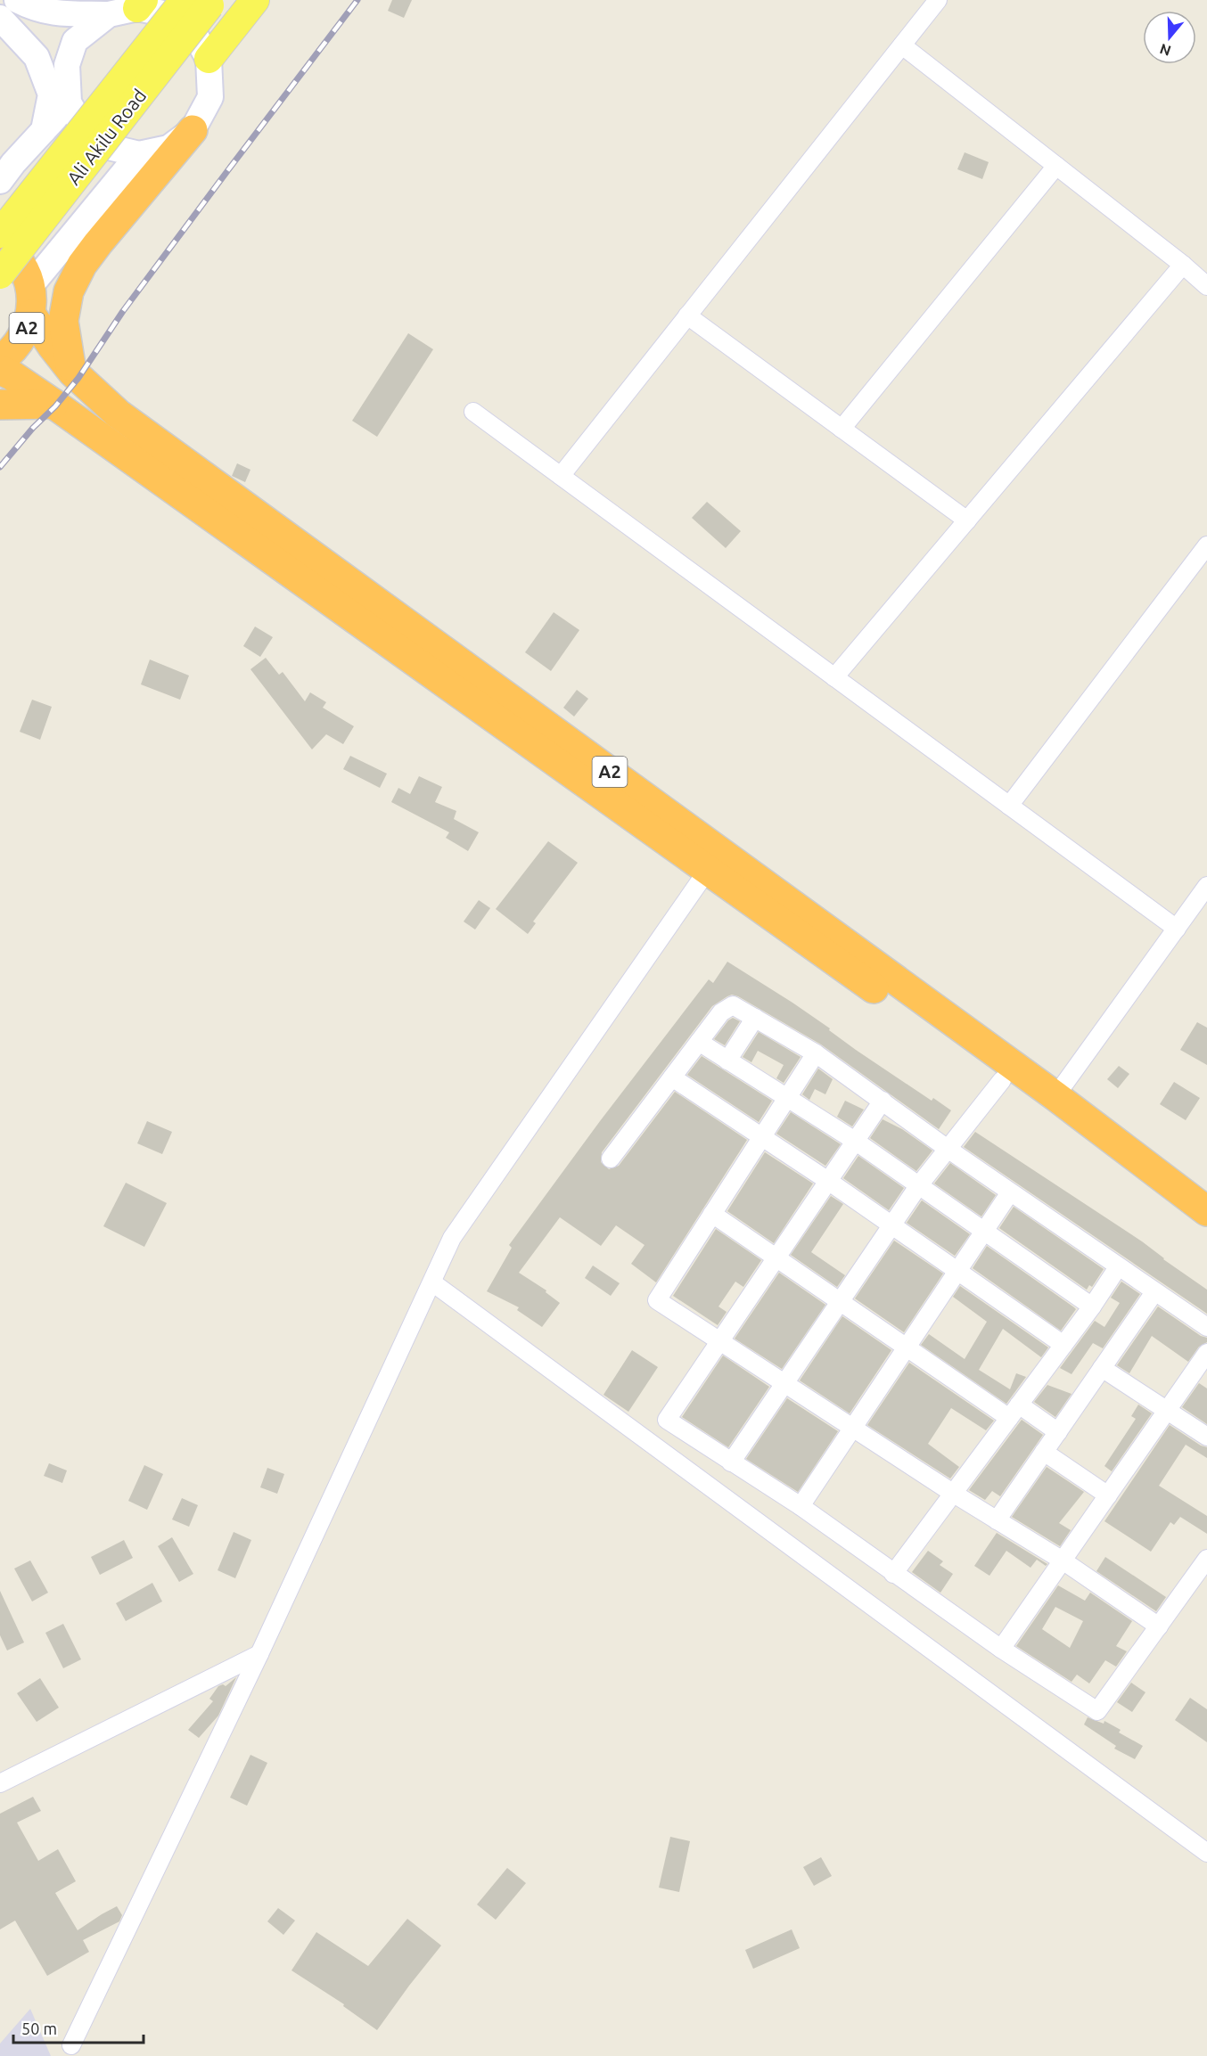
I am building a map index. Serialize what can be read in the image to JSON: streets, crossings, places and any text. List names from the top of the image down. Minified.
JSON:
{"streets":{"highway":["A2"],"main road":["Ali Akilu Road"]},"scale_bar":"50 m","north":"bottom"}
